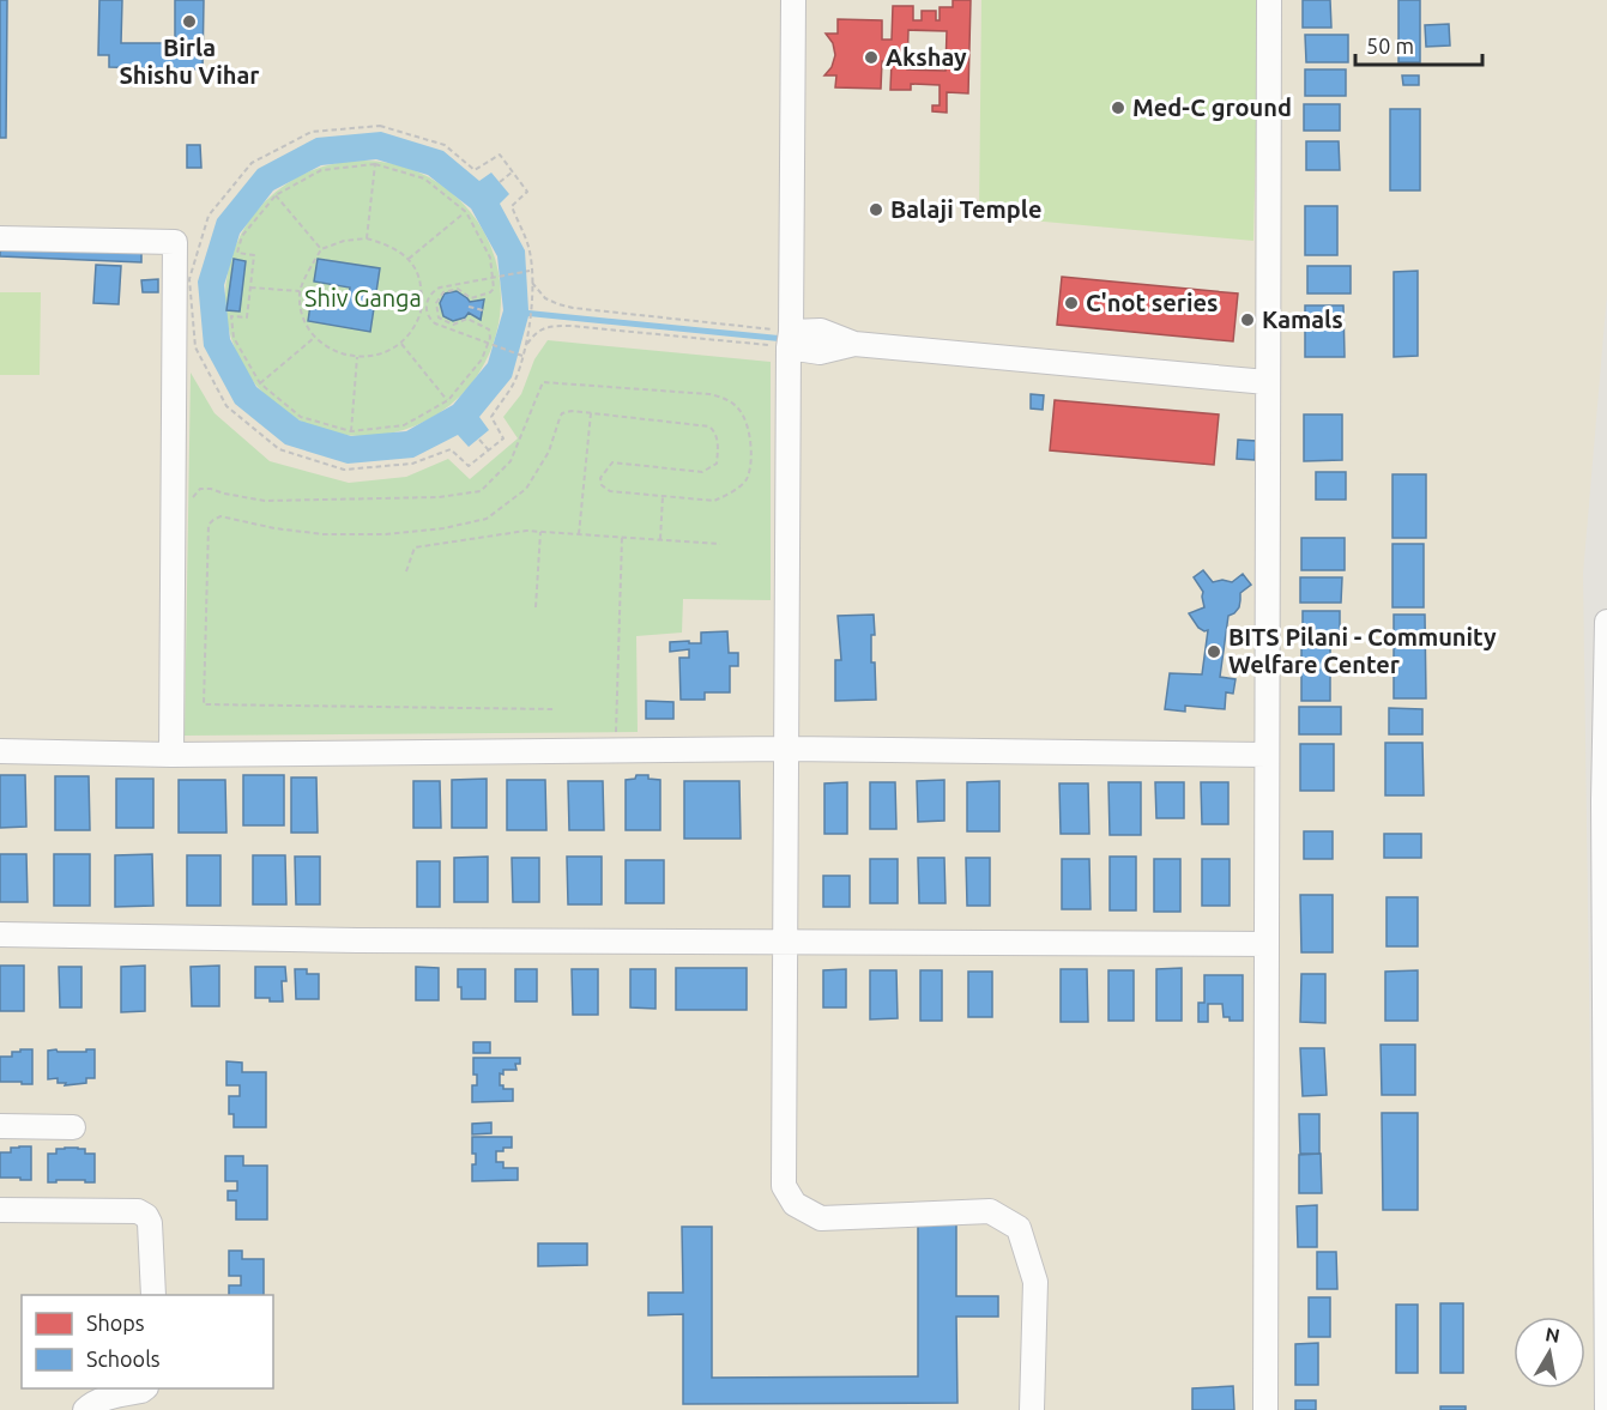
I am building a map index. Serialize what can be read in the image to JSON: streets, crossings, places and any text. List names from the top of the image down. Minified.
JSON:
{"parks":["Shiv Ganga"],"places":["Birla Shishu Vihar","Akshay","Med-C ground","Balaji Temple","C'not series","Kamals","BITS Pilani - Community Welfare Center"],"legend":["Shops","Schools"],"scale_bar":"50 m","north":"top"}
